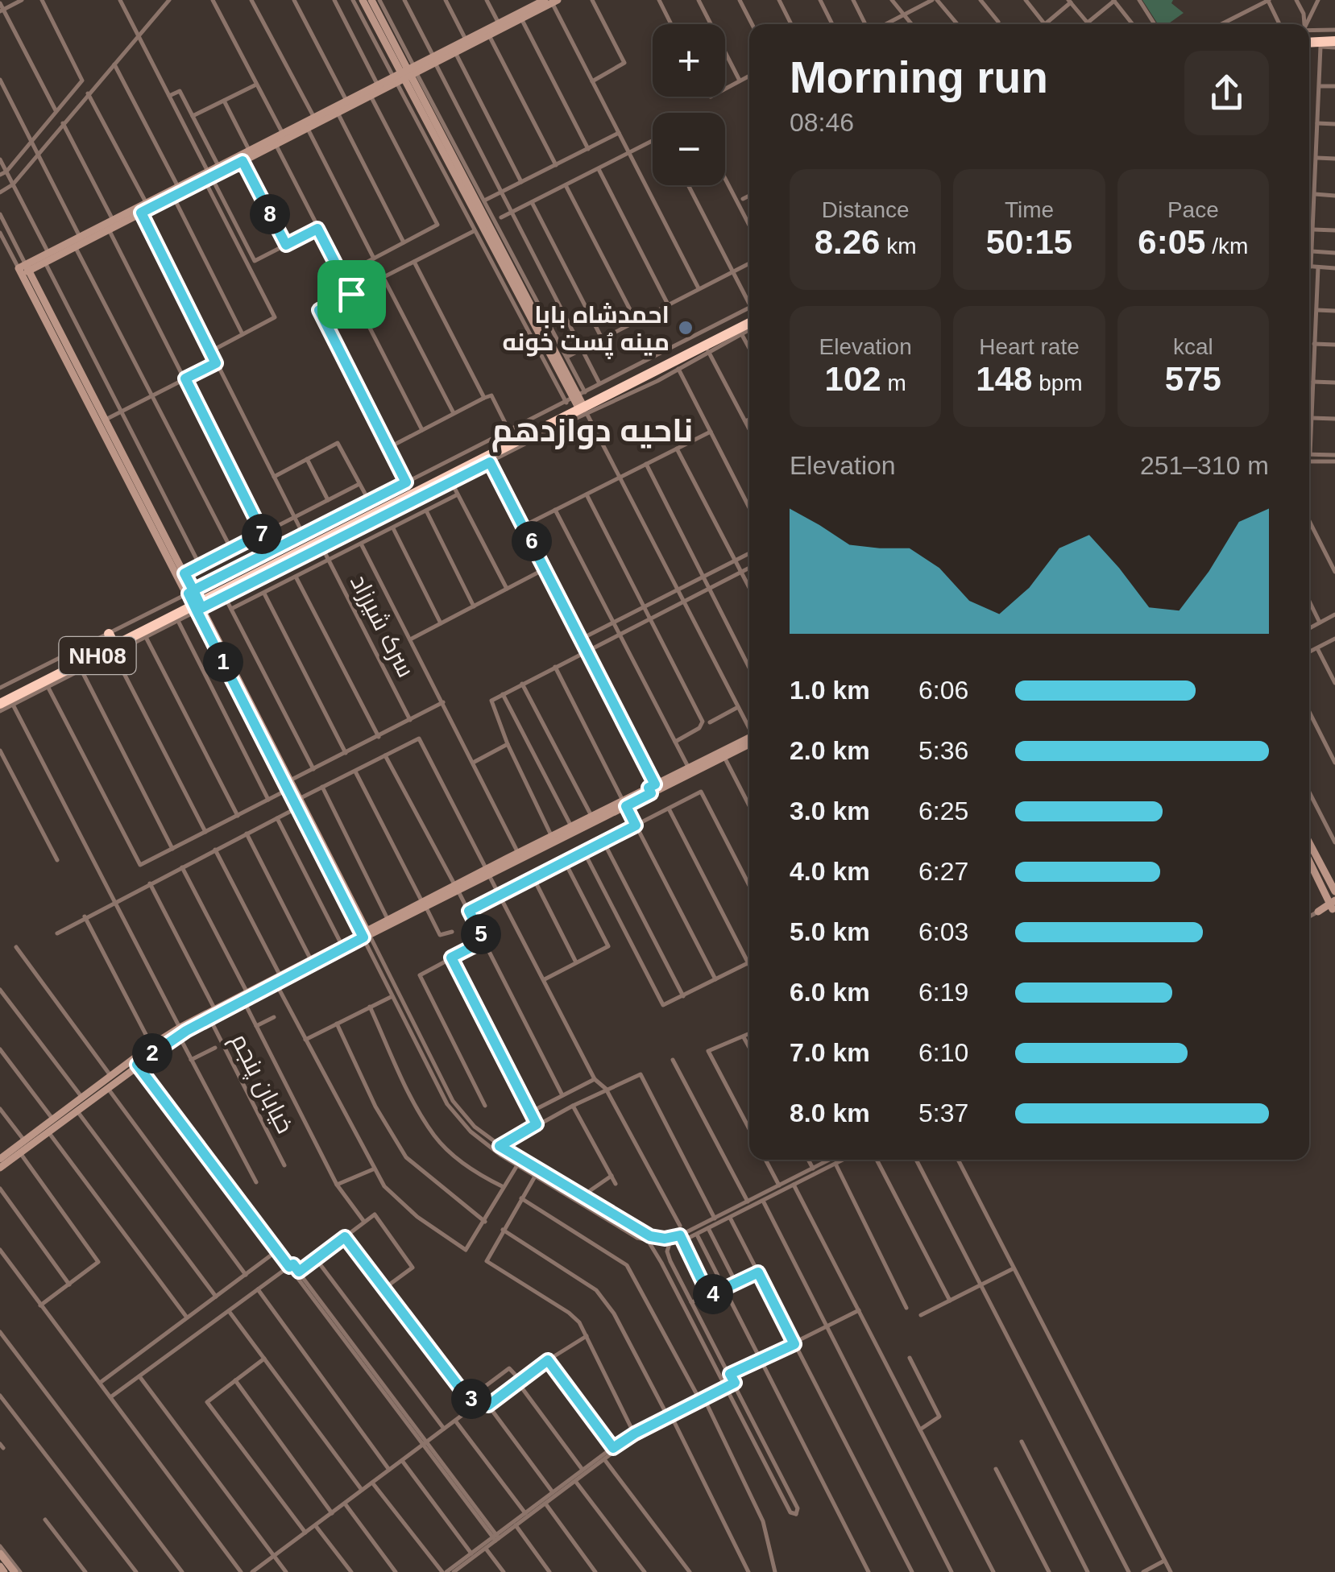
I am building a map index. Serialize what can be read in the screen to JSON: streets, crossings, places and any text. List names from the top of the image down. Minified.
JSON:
{"streets":{"highway":["NH08"],"street":["سرک شیرزاد","خیابان پنجم"]},"districts":["ناحیه دوازدهم"],"places":["احمدشاه بابا مینه پُست خونه"],"page":{"map_buttons":["+","−"],"heading":["Morning run","08:46"],"stats":[["Distance","8.26 km"],["Time","50:15"],["Pace","6:05 /km"],["Elevation","102 m"],["Heart rate","148 bpm"],["kcal","575"]],"pins":["8","7","6","1","5","2","4","3"],"chart":["Elevation","251–310 m"],"list":[{"name":"1.0 km","note":"6:06"},{"name":"2.0 km","note":"5:36"},{"name":"3.0 km","note":"6:25"},{"name":"4.0 km","note":"6:27"},{"name":"5.0 km","note":"6:03"},{"name":"6.0 km","note":"6:19"},{"name":"7.0 km","note":"6:10"},{"name":"8.0 km","note":"5:37"}]}}
